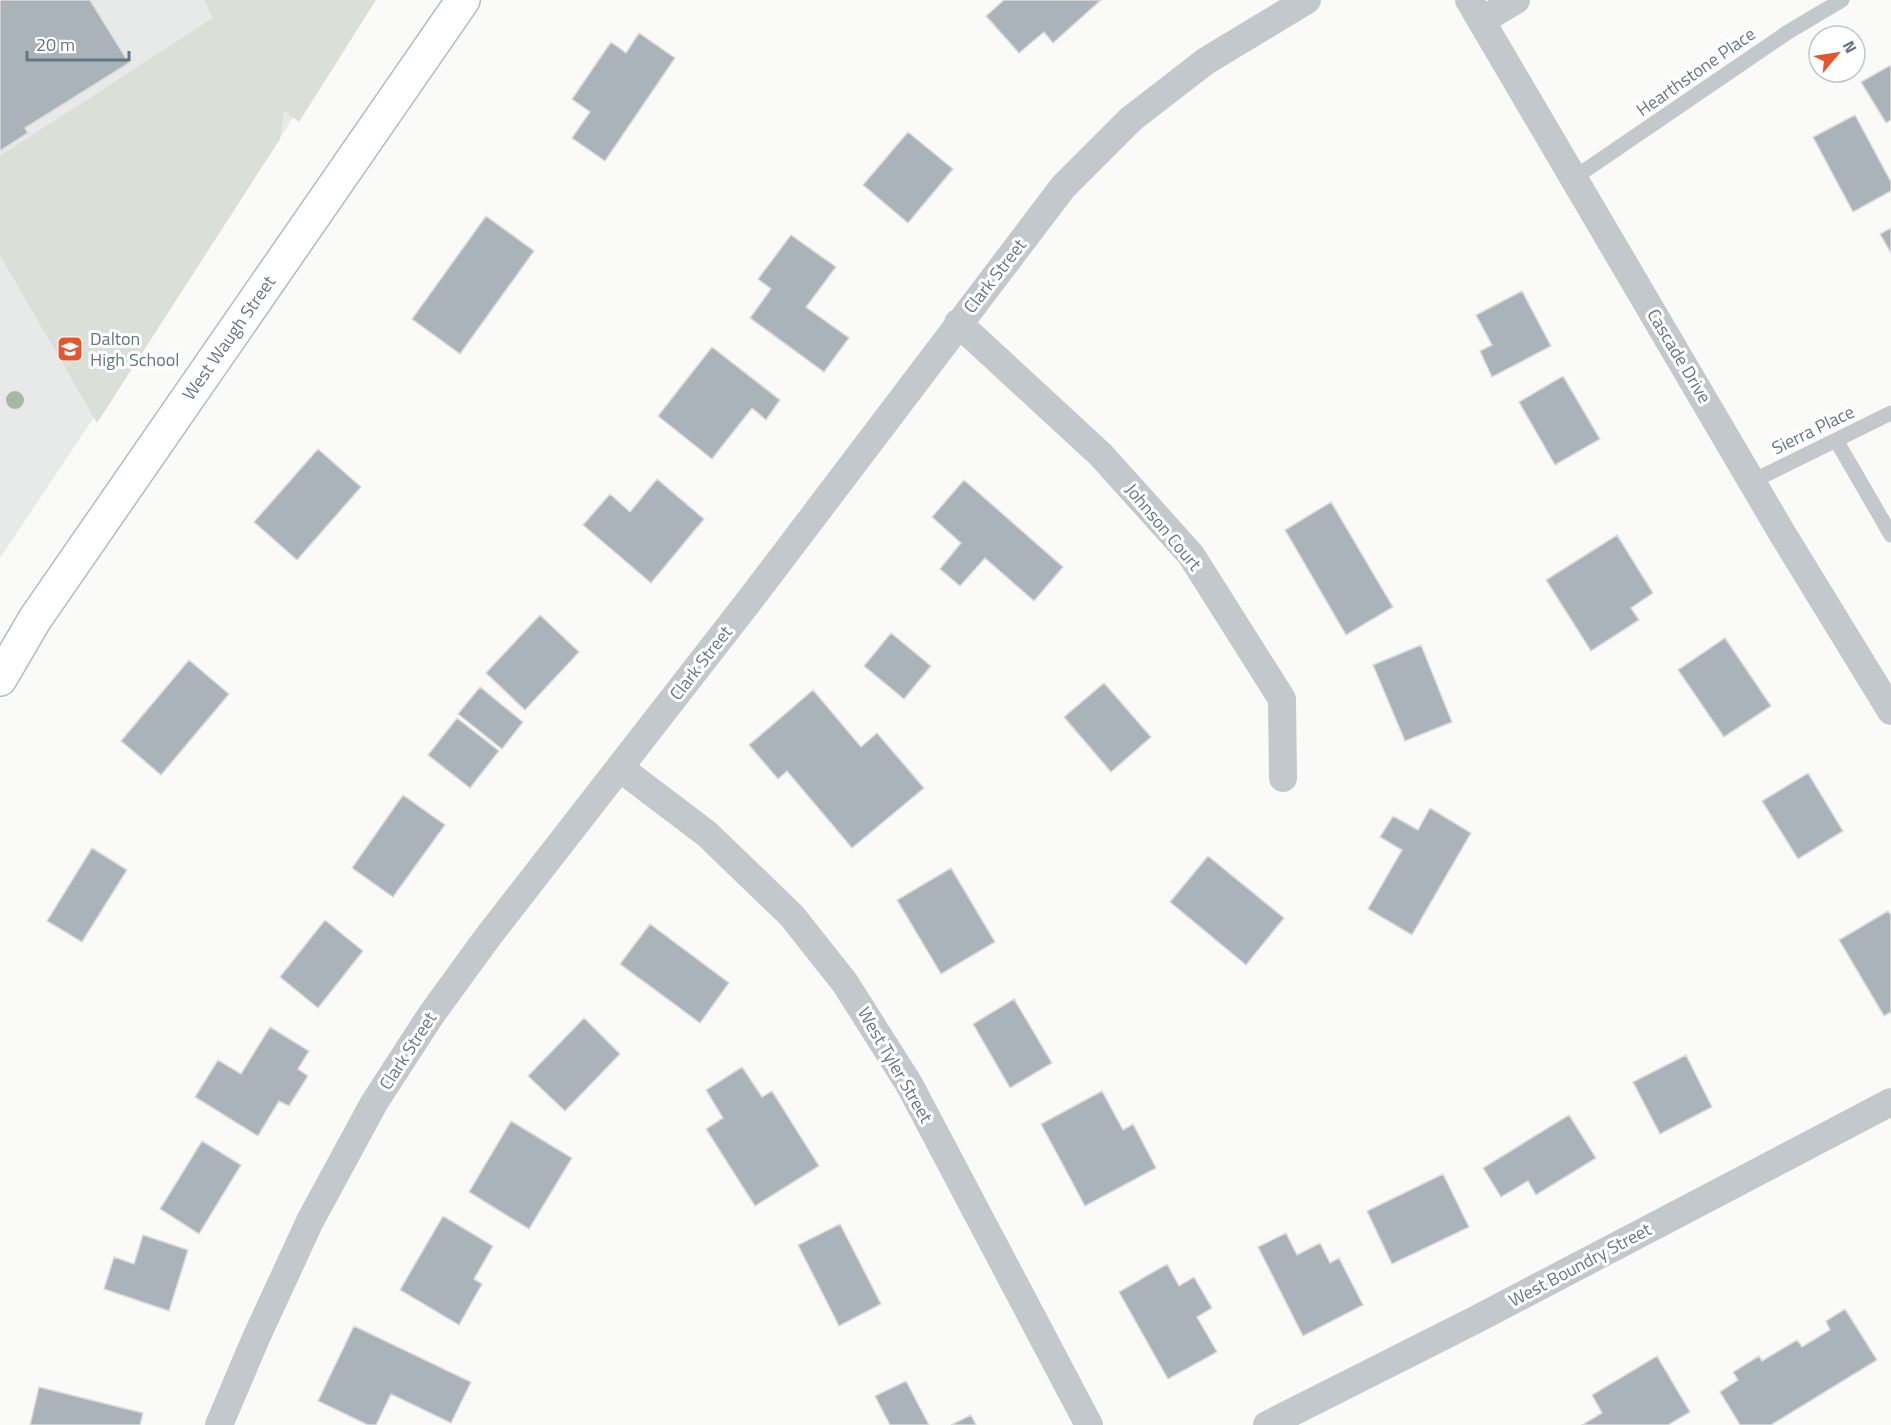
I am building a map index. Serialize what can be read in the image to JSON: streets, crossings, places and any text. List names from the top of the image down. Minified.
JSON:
{"streets":{"street":["Clark Street","West Waugh Street","Cascade Drive","Johnson Court","West Tyler Street","West Boundry Street"],"lane":["Hearthstone Place","Sierra Place"]},"crossings":[["Hearthstone Place","Cascade Drive"],["Clark Street","Johnson Court"],["Clark Street","West Tyler Street"],["Cascade Drive","Sierra Place"]],"places":{"school or university":["Dalton High School"]},"scale_bar":"20 m","north":"top right"}
